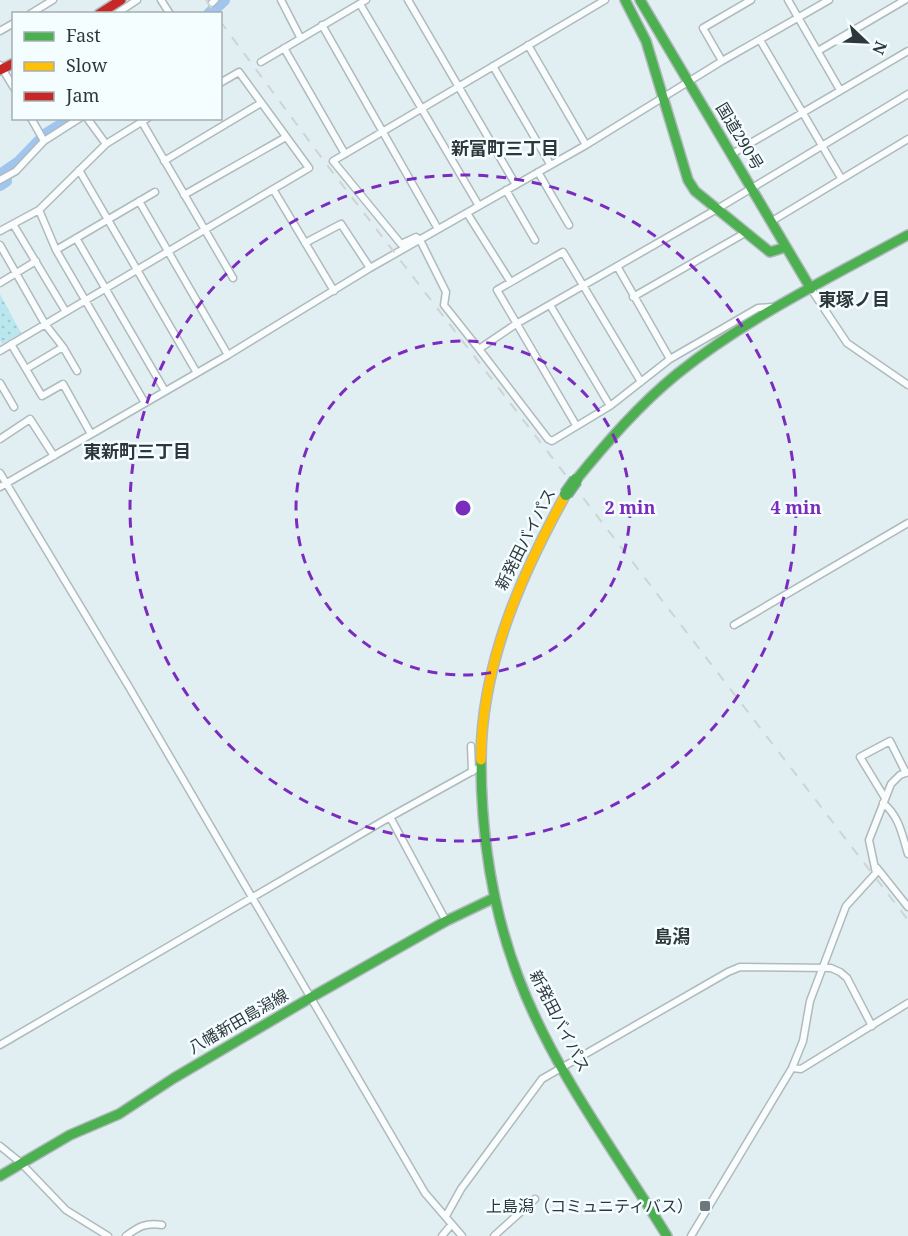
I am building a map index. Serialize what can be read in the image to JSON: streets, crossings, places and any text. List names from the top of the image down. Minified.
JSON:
{"streets":{"main road":["国道290号","新発田バイパス","八幡新田島潟線"]},"crossings":[["国道290号","新発田バイパス"],["新発田バイパス","八幡新田島潟線"]],"districts":["新富町三丁目","東塚ノ目","東新町三丁目","島潟"],"places":{"transit":["上島潟（コミュニティバス）"]},"legend":["Fast","Slow","Jam"],"north":"bottom right","rings":["2 min","4 min"]}
